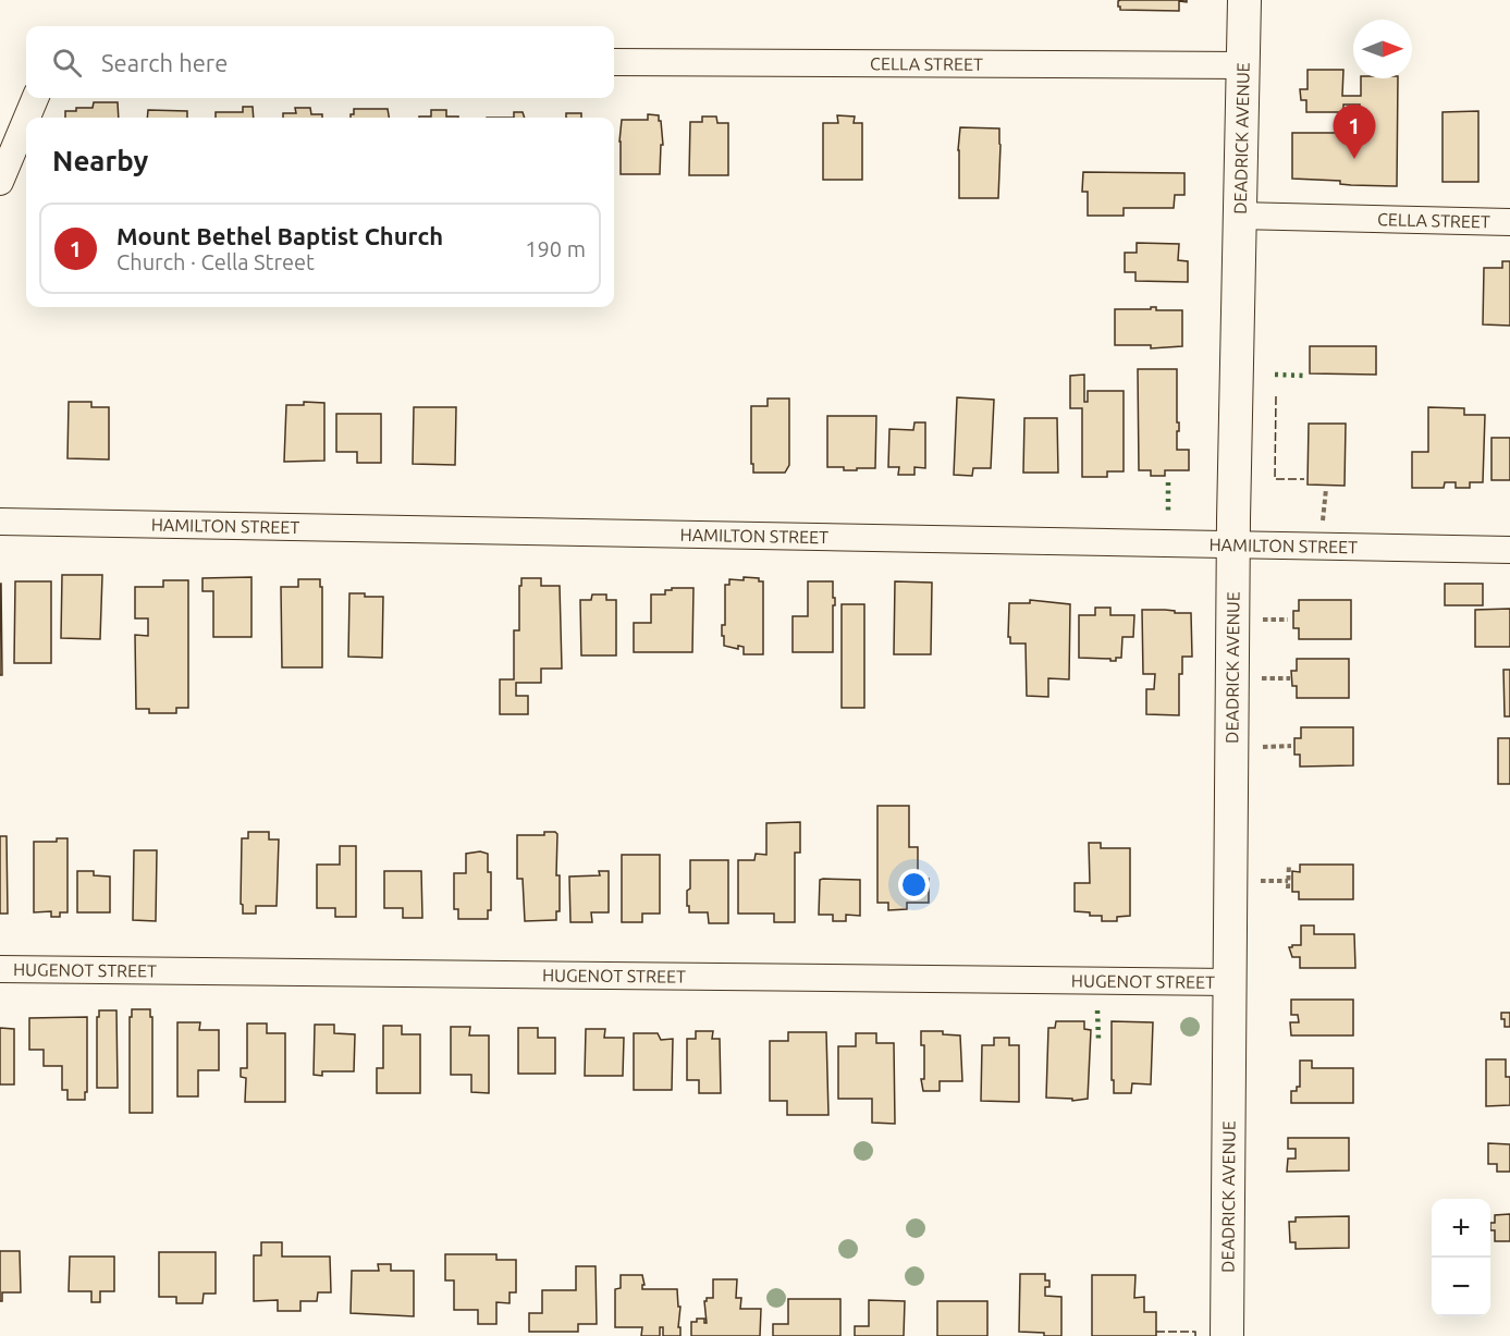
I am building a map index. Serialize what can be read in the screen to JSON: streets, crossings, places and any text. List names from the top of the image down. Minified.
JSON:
{"streets":{"street":["CELLA STREET","DEADRICK AVENUE","HAMILTON STREET","HUGENOT STREET"]},"crossings":[["CELLA STREET","DEADRICK AVENUE"],["DEADRICK AVENUE","HAMILTON STREET"],["DEADRICK AVENUE","HUGENOT STREET"]],"north":"right","page":{"search":"Search here","pins":"1","heading":"Nearby","list":[{"mark":"1","name":"Mount Bethel Baptist Church","note":"Church · Cella Street","value":"190 m"}],"map_buttons":["+","−"]}}
